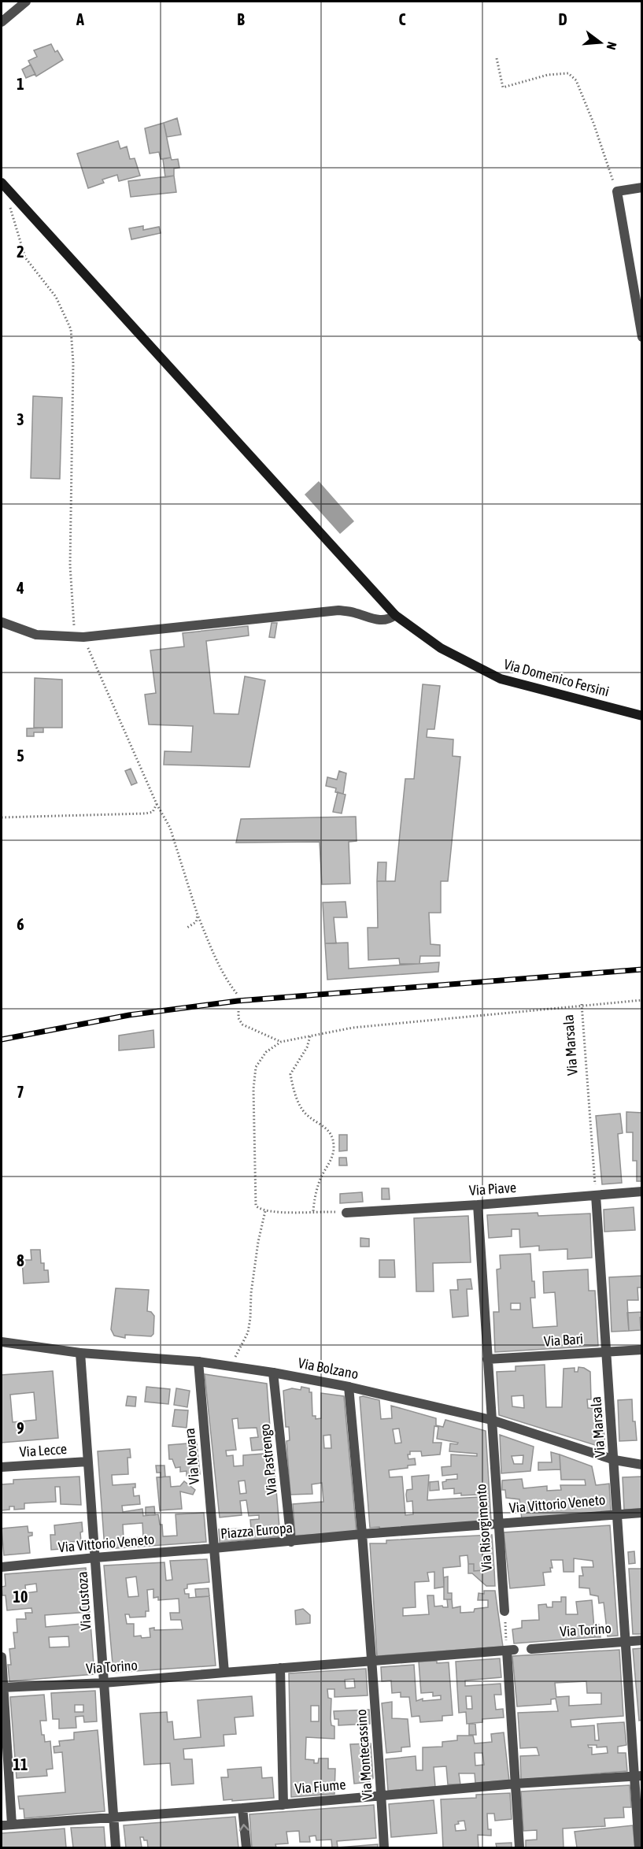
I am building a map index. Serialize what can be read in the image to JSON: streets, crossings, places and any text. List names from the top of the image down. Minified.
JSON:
{"streets":{"main road":["Via Domenico Fersini"],"street":["Via Marsala","Via Piave","Via Bari","Via Bolzano","Via Lecce","Via Novara","Via Pastrengo","Via Vittorio Veneto","Via Risorgimento","Piazza Europa","Via Custoza","Via Torino","Via Montecassino","Via Fiume"]},"crossings":[["Via Marsala","Via Piave"],["Via Marsala","Via Bari"],["Via Marsala","Via Bolzano"],["Via Marsala","Via Vittorio Veneto"],["Via Marsala","Via Torino"],["Via Marsala","Via Fiume"],["Via Piave","Via Risorgimento"],["Via Bari","Via Risorgimento"],["Via Bolzano","Via Novara"],["Via Bolzano","Via Pastrengo"],["Via Bolzano","Via Risorgimento"],["Via Bolzano","Via Custoza"],["Via Lecce","Via Custoza"],["Via Novara","Via Vittorio Veneto"],["Via Novara","Piazza Europa"],["Via Pastrengo","Piazza Europa"],["Via Vittorio Veneto","Via Risorgimento"],["Via Vittorio Veneto","Piazza Europa"],["Via Vittorio Veneto","Via Custoza"],["Piazza Europa","Via Torino"],["Via Custoza","Via Torino"],["Via Custoza","Via Fiume"],["Via Montecassino","Via Fiume"]],"north":"right","grid":{"columns":["A","B","C","D"],"rows":["1","2","3","4","5","6","7","8","9","10","11"]}}
